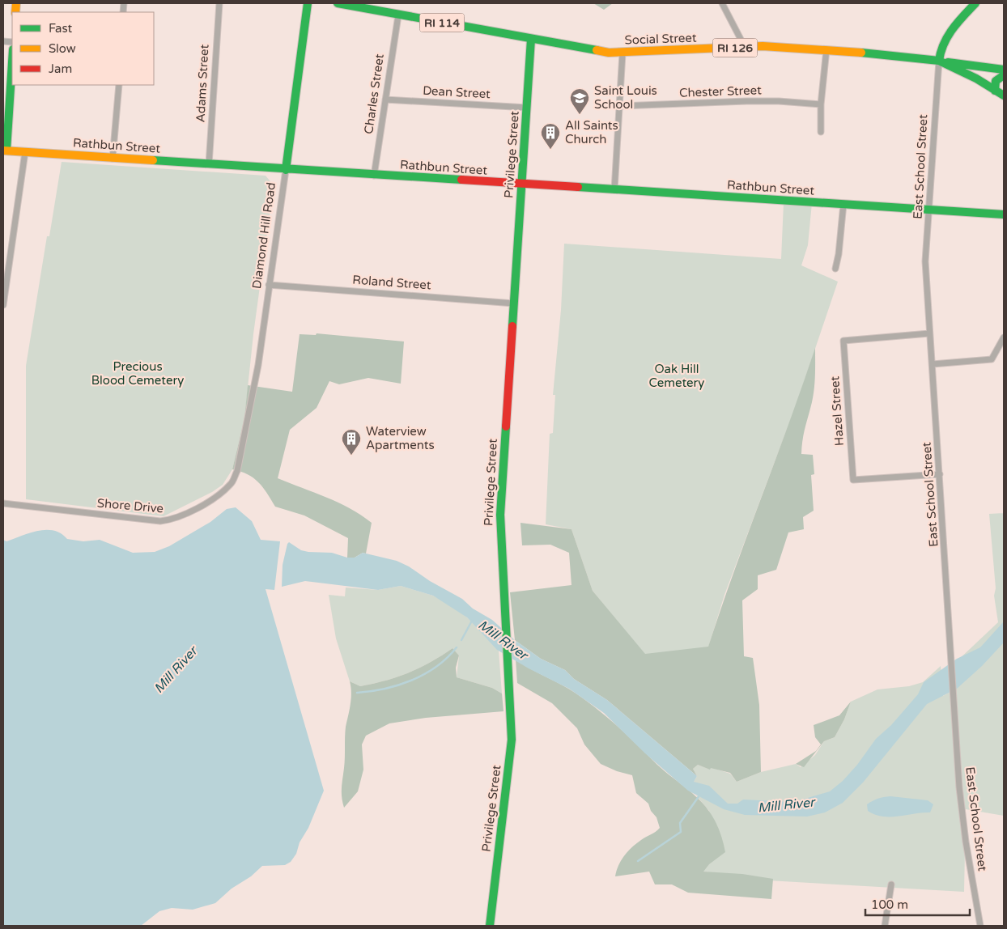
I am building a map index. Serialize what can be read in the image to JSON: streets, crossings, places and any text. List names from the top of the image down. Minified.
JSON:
{"streets":{"main road":["RI 114","Social Street","RI 126","Rathbun Street","Privilege Street","Diamond Hill Road"],"street":["Adams Street","Chester Street","Dean Street","Charles Street","East School Street","Roland Street","Hazel Street","Shore Drive"]},"crossings":[["Social Street","RI 126"],["Social Street","Charles Street"],["Social Street","Privilege Street"],["Social Street","East School Street"],["RI 126","East School Street"],["Adams Street","Rathbun Street"],["Dean Street","Charles Street"],["Dean Street","Privilege Street"],["Charles Street","Rathbun Street"],["Rathbun Street","Privilege Street"],["Rathbun Street","East School Street"],["Rathbun Street","Diamond Hill Road"],["Privilege Street","Roland Street"],["East School Street","Hazel Street"],["Diamond Hill Road","Roland Street"],["Diamond Hill Road","Shore Drive"]],"water":["Mill River"],"parks":["Precious Blood Cemetery","Oak Hill Cemetery"],"places":{"school or university":["Saint Louis School"],"building":["All Saints Church","Waterview Apartments"]},"legend":["Fast","Slow","Jam"],"scale_bar":"100 m"}
